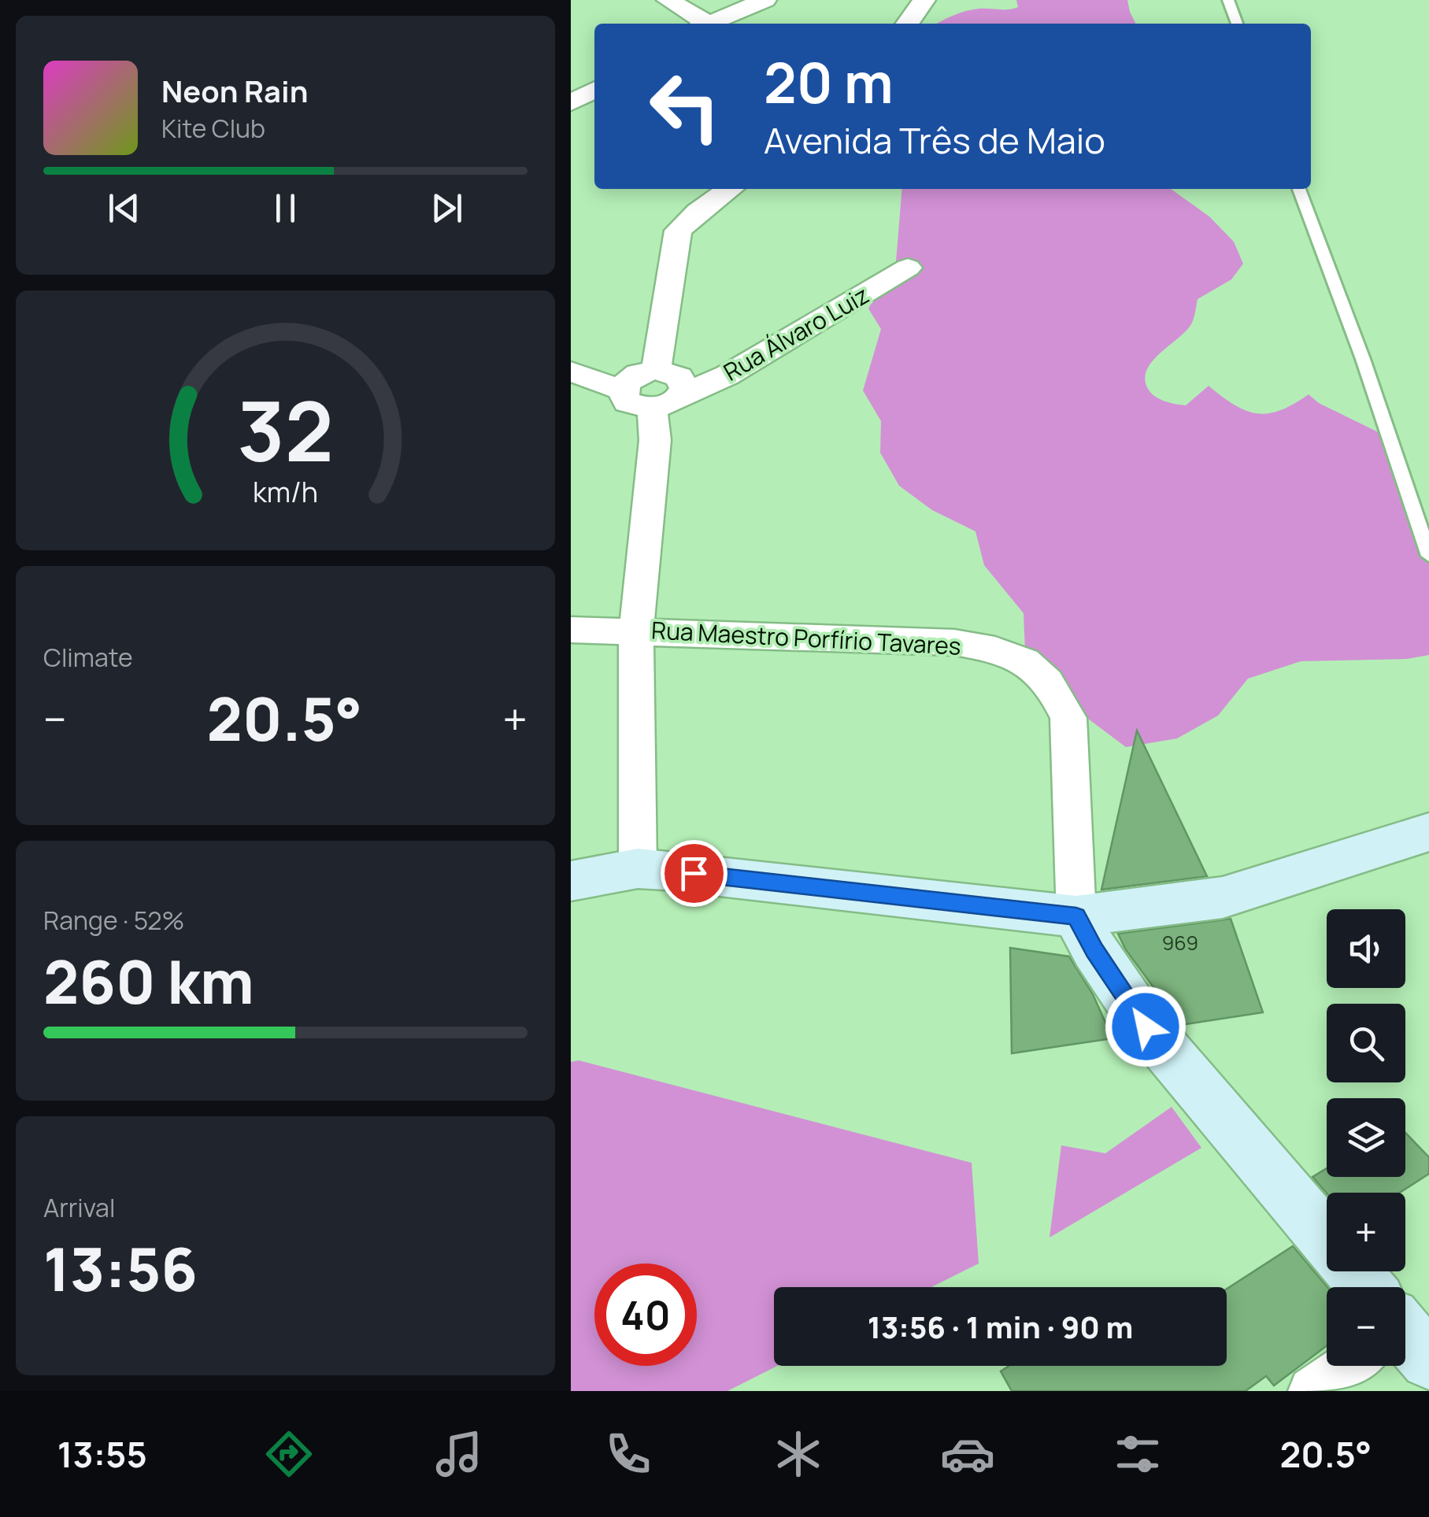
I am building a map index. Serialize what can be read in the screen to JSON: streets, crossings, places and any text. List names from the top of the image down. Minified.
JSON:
{"streets":{"street":["Rua Álvaro Luiz","Rua Maestro Porfírio Tavares"]},"house_numbers":["969"],"page":{"turn":["20 m","Avenida Três de Maio"],"song":["Neon Rain","Kite Club"],"tile":["Climate",["Range · 52%","260 km"],["Arrival","13:56"]],"heat":["−","20.5°","+"],"map_buttons":["+","−"],"limit":"40","trip":"13:56 · 1 min · 90 m","tabs":["13:55","20.5°"],"gauge":["32","km/h"]}}
